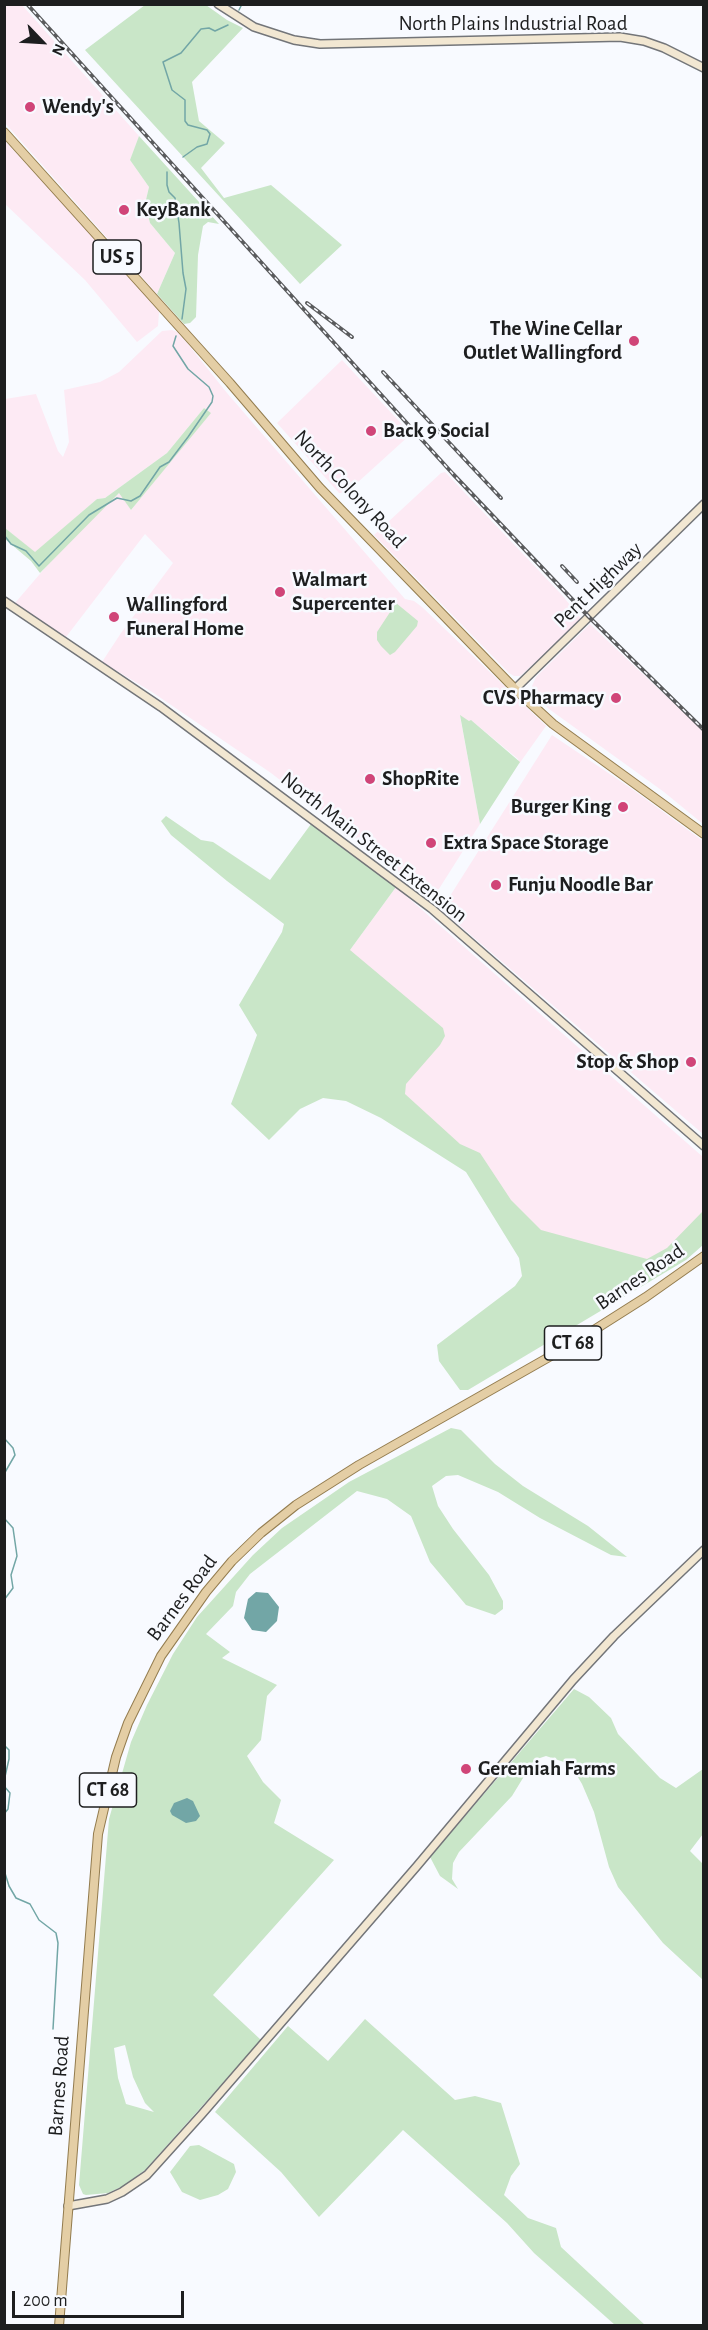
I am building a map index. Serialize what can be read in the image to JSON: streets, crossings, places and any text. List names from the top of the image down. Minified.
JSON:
{"streets":{"main road":["US 5","North Colony Road","Barnes Road","CT 68"],"street":["North Plains Industrial Road","Pent Highway","North Main Street Extension"]},"crossings":[["North Colony Road","Pent Highway"]],"places":["Wendy's","KeyBank","The Wine Cellar Outlet Wallingford","Back 9 Social","Walmart Supercenter","Wallingford Funeral Home","CVS Pharmacy","ShopRite","Burger King","Extra Space Storage","Funju Noodle Bar","Stop & Shop","Geremiah Farms"],"scale_bar":"200 m","north":"bottom right"}
